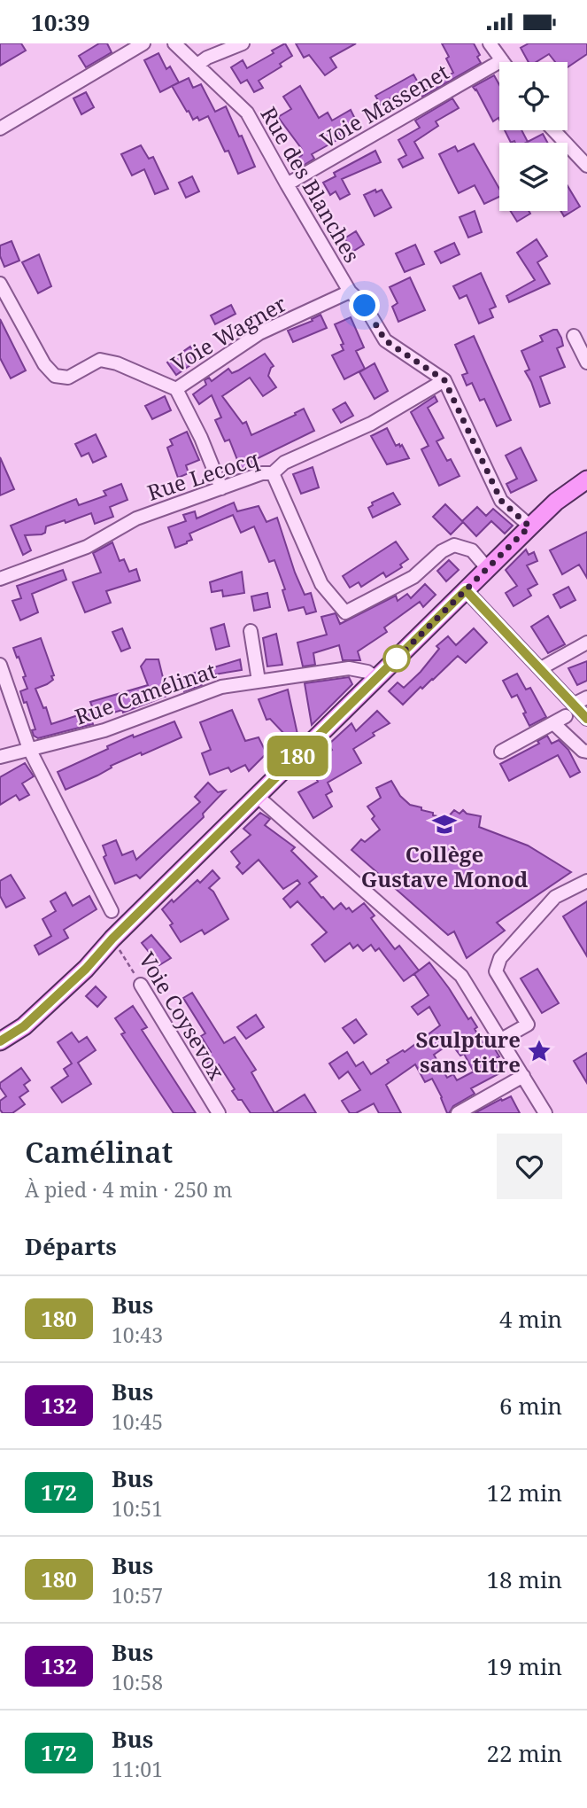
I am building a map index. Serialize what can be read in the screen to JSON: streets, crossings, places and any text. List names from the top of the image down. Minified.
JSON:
{"streets":{"street":["Voie Massenet","Rue des Blanches","Voie Wagner","Rue Lecocq","Rue Camélinat","Voie Coysevox"]},"crossings":[["Voie Massenet","Rue des Blanches"],["Rue des Blanches","Voie Wagner"],["Rue des Blanches","Rue Lecocq"]],"places":{"school or university":["Collège Gustave Monod"],"place":["Sculpture sans titre"]},"lines":["bus line 180"],"page":{"status":"10:39","on_map":"180","heading":[["Camélinat","À pied · 4 min · 250 m"],"Départs"],"list":[{"mark":"180","name":"Bus","note":"10:43","value":"4 min"},{"mark":"132","name":"Bus","note":"10:45","value":"6 min"},{"mark":"172","name":"Bus","note":"10:51","value":"12 min"},{"mark":"180","name":"Bus","note":"10:57","value":"18 min"},{"mark":"132","name":"Bus","note":"10:58","value":"19 min"},{"mark":"172","name":"Bus","note":"11:01","value":"22 min"}]}}
